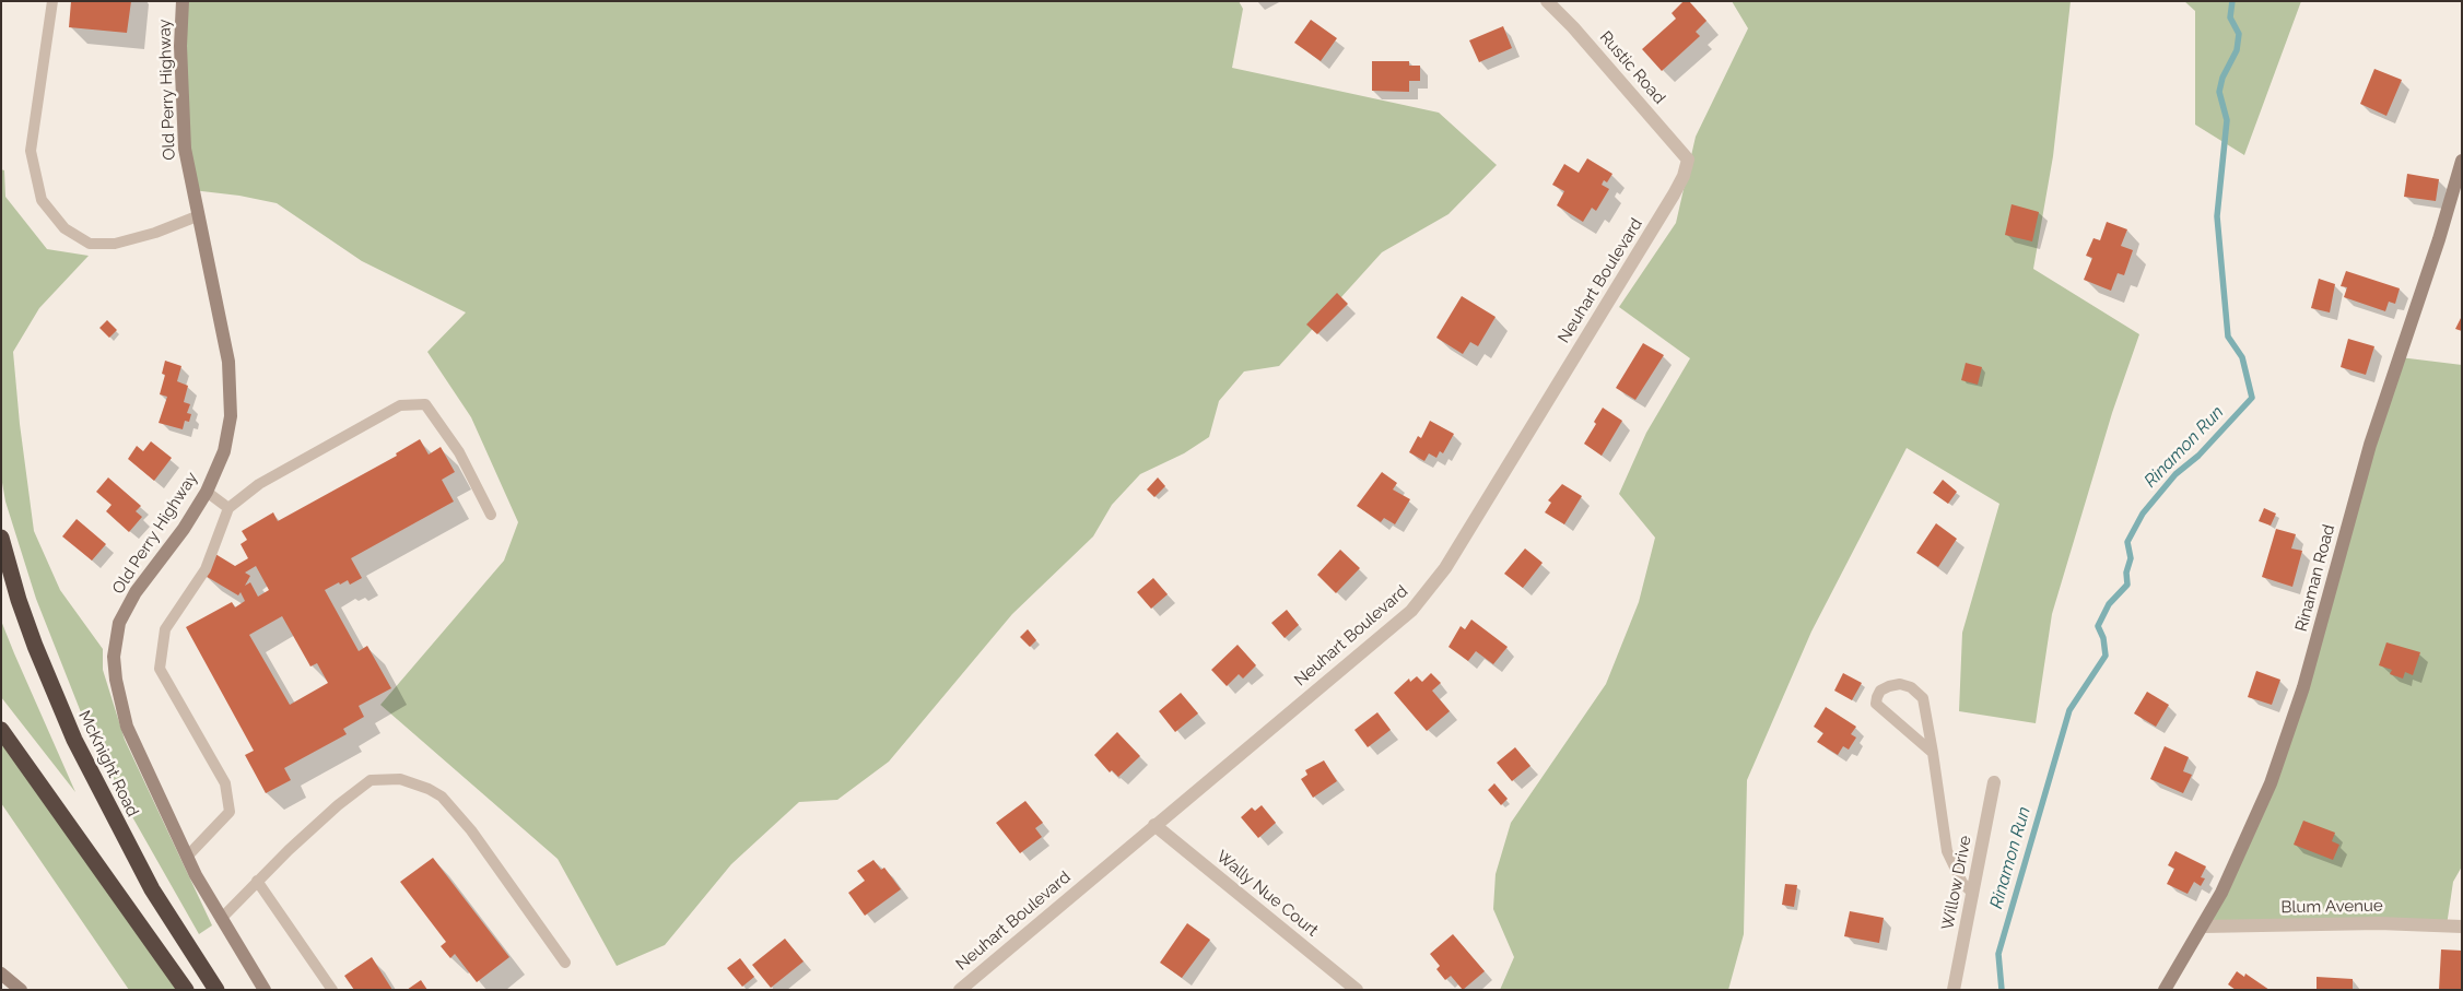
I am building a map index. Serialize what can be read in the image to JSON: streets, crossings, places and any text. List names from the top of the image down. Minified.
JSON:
{"streets":{"highway":["McKnight Road"],"street":["Rustic Road","Old Perry Highway","Neuhart Boulevard","Rinaman Road","Willow Drive","Wally Nue Court","Blum Avenue"]},"crossings":[["Rustic Road","Neuhart Boulevard"],["Neuhart Boulevard","Wally Nue Court"],["Rinaman Road","Blum Avenue"]],"water":["Rinamon Run"]}
